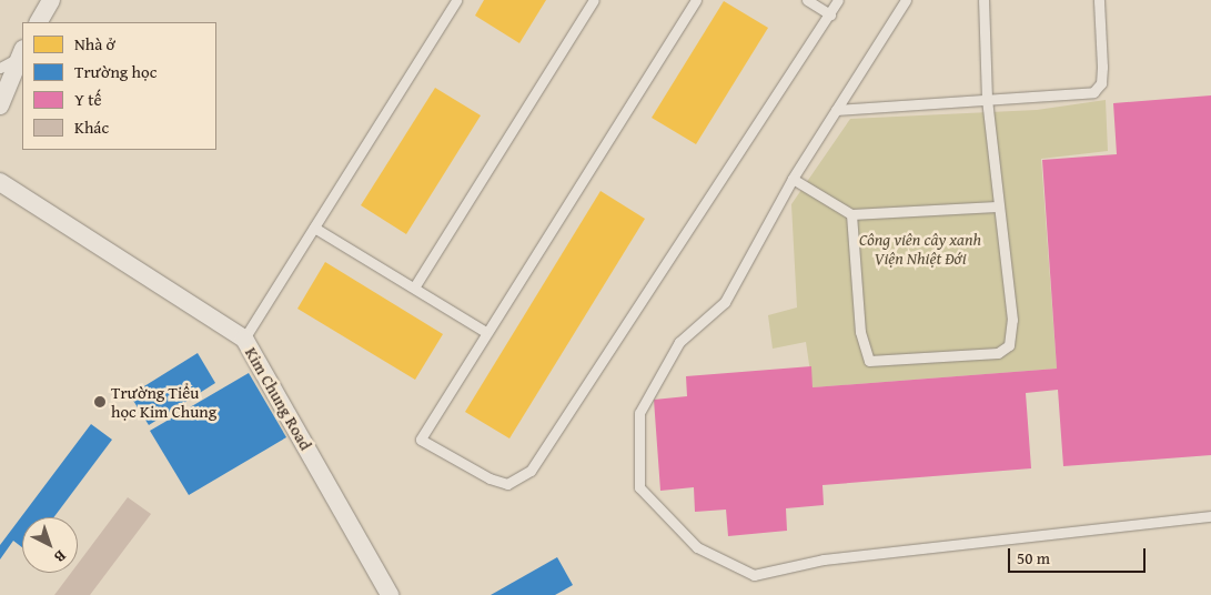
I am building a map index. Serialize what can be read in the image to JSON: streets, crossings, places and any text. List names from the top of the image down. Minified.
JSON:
{"streets":{"street":["Kim Chung Road"]},"parks":["Công viên cây xanh Viện Nhiệt Đới"],"places":["Trường Tiểu học Kim Chung"],"legend":["Nhà ở","Trường học","Y tế","Khác"],"scale_bar":"50 m","north":"bottom right"}
